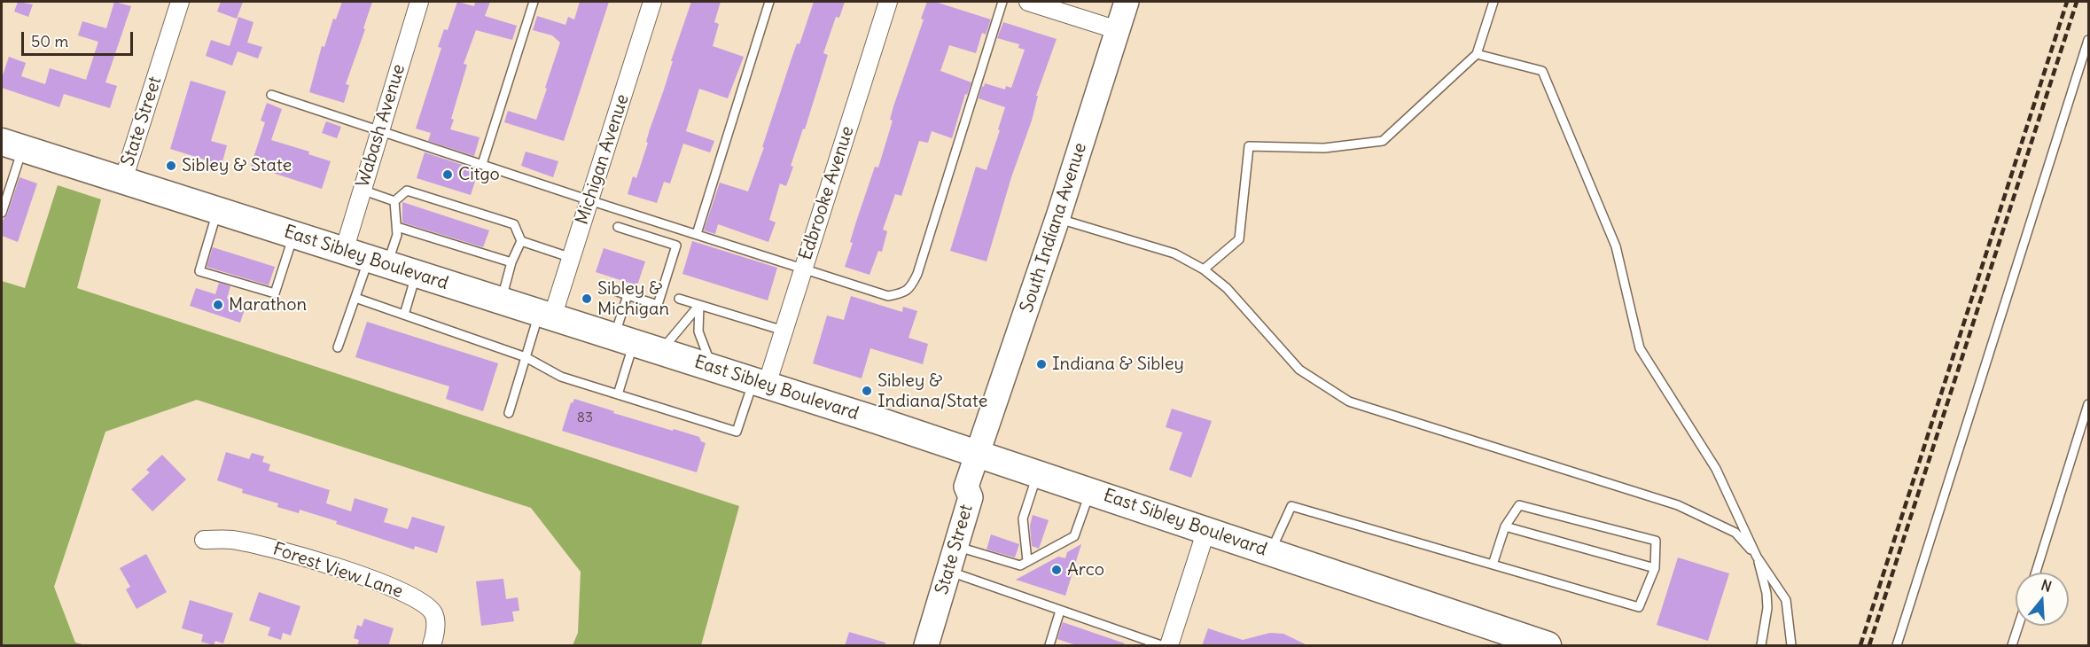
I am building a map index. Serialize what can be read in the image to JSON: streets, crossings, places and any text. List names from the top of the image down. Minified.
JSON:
{"streets":{"main road":["State Street","South Indiana Avenue","East Sibley Boulevard"],"street":["Wabash Avenue","Michigan Avenue","Edbrooke Avenue","Forest View Lane"]},"crossings":[["State Street","South Indiana Avenue"],["State Street","East Sibley Boulevard"],["Wabash Avenue","East Sibley Boulevard"],["Michigan Avenue","East Sibley Boulevard"],["Edbrooke Avenue","East Sibley Boulevard"],["South Indiana Avenue","East Sibley Boulevard"]],"places":["Sibley & State","Citgo","Sibley & Michigan","Marathon","Indiana & Sibley","Sibley & Indiana/State","Arco"],"house_numbers":["83"],"scale_bar":"50 m","north":"top"}
